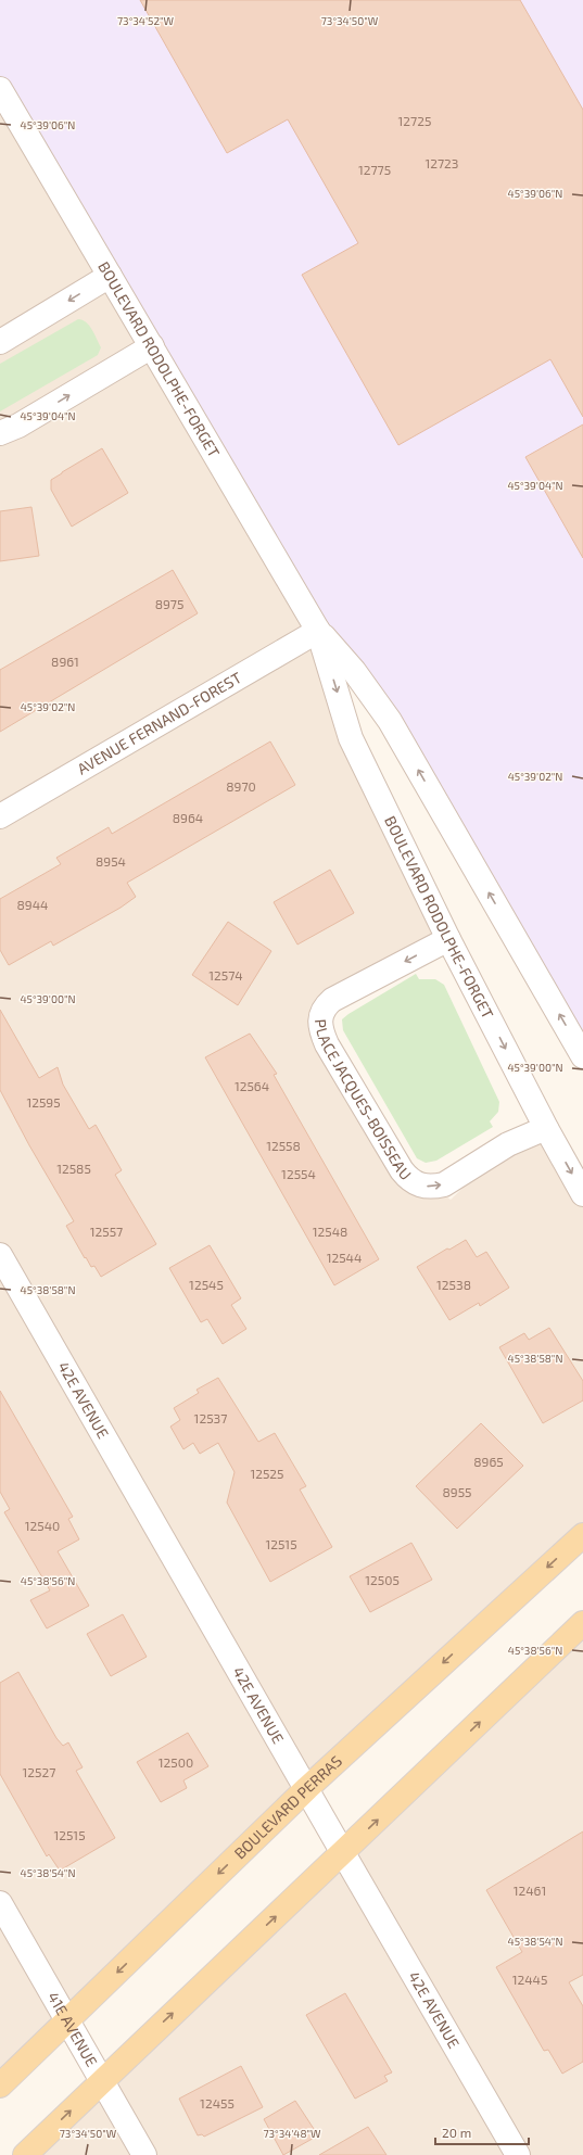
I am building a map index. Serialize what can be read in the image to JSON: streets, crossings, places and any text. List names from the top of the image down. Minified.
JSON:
{"streets":{"main road":["BOULEVARD PERRAS"],"street":["BOULEVARD RODOLPHE-FORGET","AVENUE FERNAND-FOREST","PLACE JACQUES-BOISSEAU","42E AVENUE","41E AVENUE"]},"crossings":[["BOULEVARD RODOLPHE-FORGET","AVENUE FERNAND-FOREST"],["BOULEVARD RODOLPHE-FORGET","PLACE JACQUES-BOISSEAU"],["42E AVENUE","BOULEVARD PERRAS"],["BOULEVARD PERRAS","41E AVENUE"]],"house_numbers":["12725","12723","12775","8975","8961","8970","8964","8954","8944","12574","12564","12595","12558","12585","12554","12557","12548","12544","12545","12538","12537","8965","12525","8955","12540","12515","12505","12500","12527","12515","12461","12445","12455"],"scale_bar":"20 m","coordinates":["73°34'52\"W","73°34'50\"W","45°39'06\"N","45°39'04\"N","45°39'02\"N","45°39'00\"N","45°38'58\"N","45°38'56\"N","45°38'54\"N","73°34'48\"W"]}
